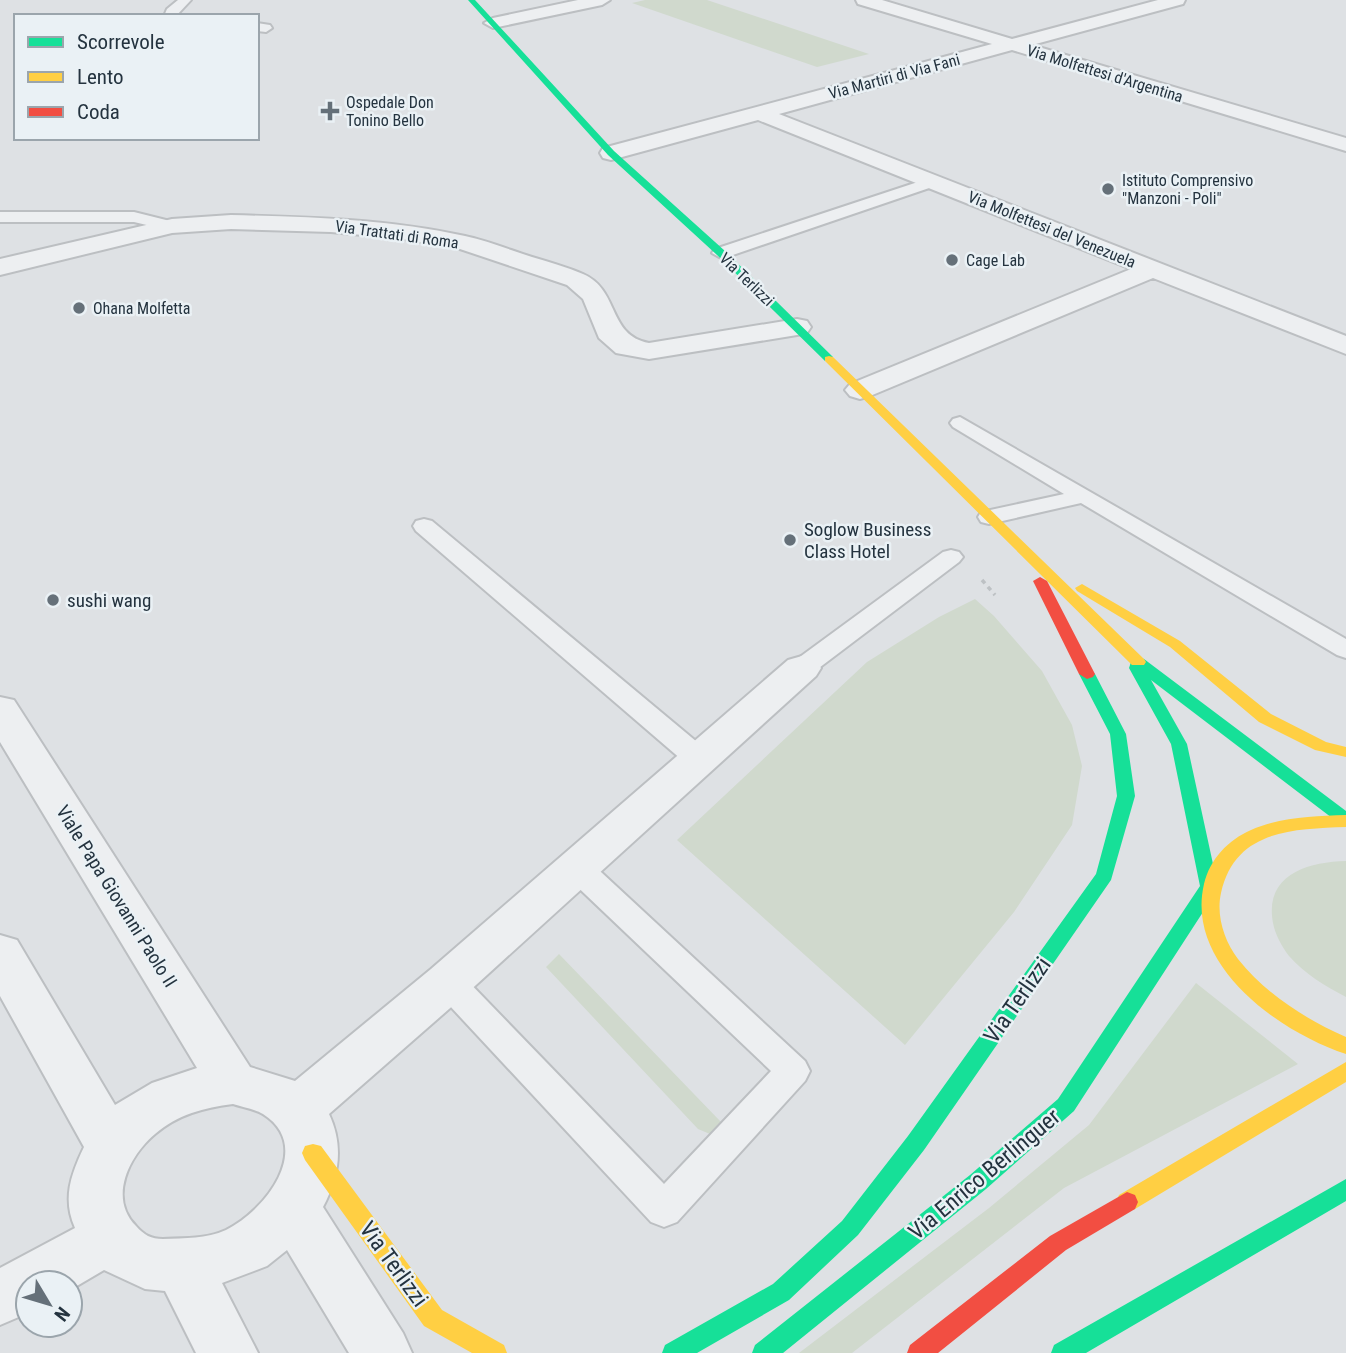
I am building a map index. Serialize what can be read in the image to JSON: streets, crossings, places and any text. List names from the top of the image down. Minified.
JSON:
{"streets":{"main road":["Via Terlizzi","Via Enrico Berlinguer"],"street":["Via Molfettesi d'Argentina","Via Martiri di Via Fani","Via Molfettesi del Venezuela","Via Trattati di Roma","Viale Papa Giovanni Paolo II"]},"crossings":[["Via Molfettesi d'Argentina","Via Martiri di Via Fani"],["Via Martiri di Via Fani","Via Molfettesi del Venezuela"],["Via Martiri di Via Fani","Via Terlizzi"],["Via Trattati di Roma","Via Terlizzi"],["Via Terlizzi","Viale Papa Giovanni Paolo II"],["Via Terlizzi","Via Enrico Berlinguer"]],"places":{"health":["Ospedale Don Tonino Bello"],"other":["Istituto Comprensivo \"Manzoni - Poli\"","Cage Lab","Ohana Molfetta","Soglow Business Class Hotel","sushi wang"]},"legend":["Scorrevole","Lento","Coda"],"north":"bottom right"}
